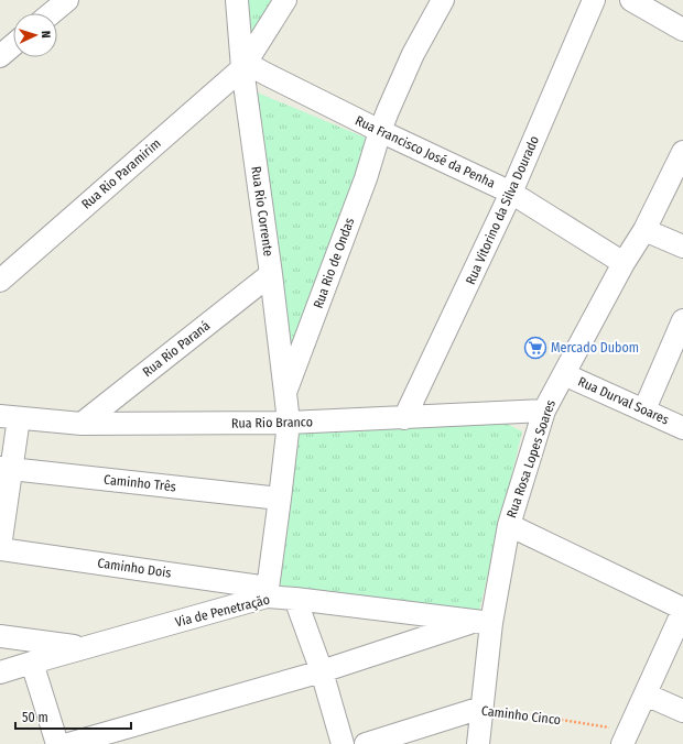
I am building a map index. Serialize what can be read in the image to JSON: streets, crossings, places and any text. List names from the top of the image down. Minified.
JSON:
{"streets":{"street":["Rua Francisco José da Penha","Rua Rio Paramirim","Rua Vitorino da Silva Dourado","Rua Rio Corrente","Rua Rio de Ondas","Rua Rio Paraná","Rua Durval Soares","Rua Rio Branco","Rua Rosa Lopes Soares","Caminho Três","Caminho Dois","Via de Penetração","Caminho Cinco"]},"crossings":[["Rua Francisco José da Penha","Rua Rio Paramirim"],["Rua Francisco José da Penha","Rua Vitorino da Silva Dourado"],["Rua Francisco José da Penha","Rua Rio Corrente"],["Rua Francisco José da Penha","Rua Rio de Ondas"],["Rua Francisco José da Penha","Rua Rosa Lopes Soares"],["Rua Rio Paramirim","Rua Rio Corrente"],["Rua Vitorino da Silva Dourado","Rua Rio Branco"],["Rua Rio Corrente","Rua Rio de Ondas"],["Rua Rio Corrente","Rua Rio Paraná"],["Rua Rio Corrente","Rua Rio Branco"],["Rua Rio Corrente","Caminho Três"],["Rua Rio Corrente","Caminho Dois"],["Rua Rio Corrente","Via de Penetração"],["Rua Rio Paraná","Rua Rio Branco"],["Rua Durval Soares","Rua Rosa Lopes Soares"],["Rua Rio Branco","Rua Rosa Lopes Soares"],["Rua Rosa Lopes Soares","Via de Penetração"],["Rua Rosa Lopes Soares","Caminho Cinco"],["Caminho Dois","Via de Penetração"]],"places":{"supermarket":["Mercado Dubom"]},"scale_bar":"50 m","north":"right"}
